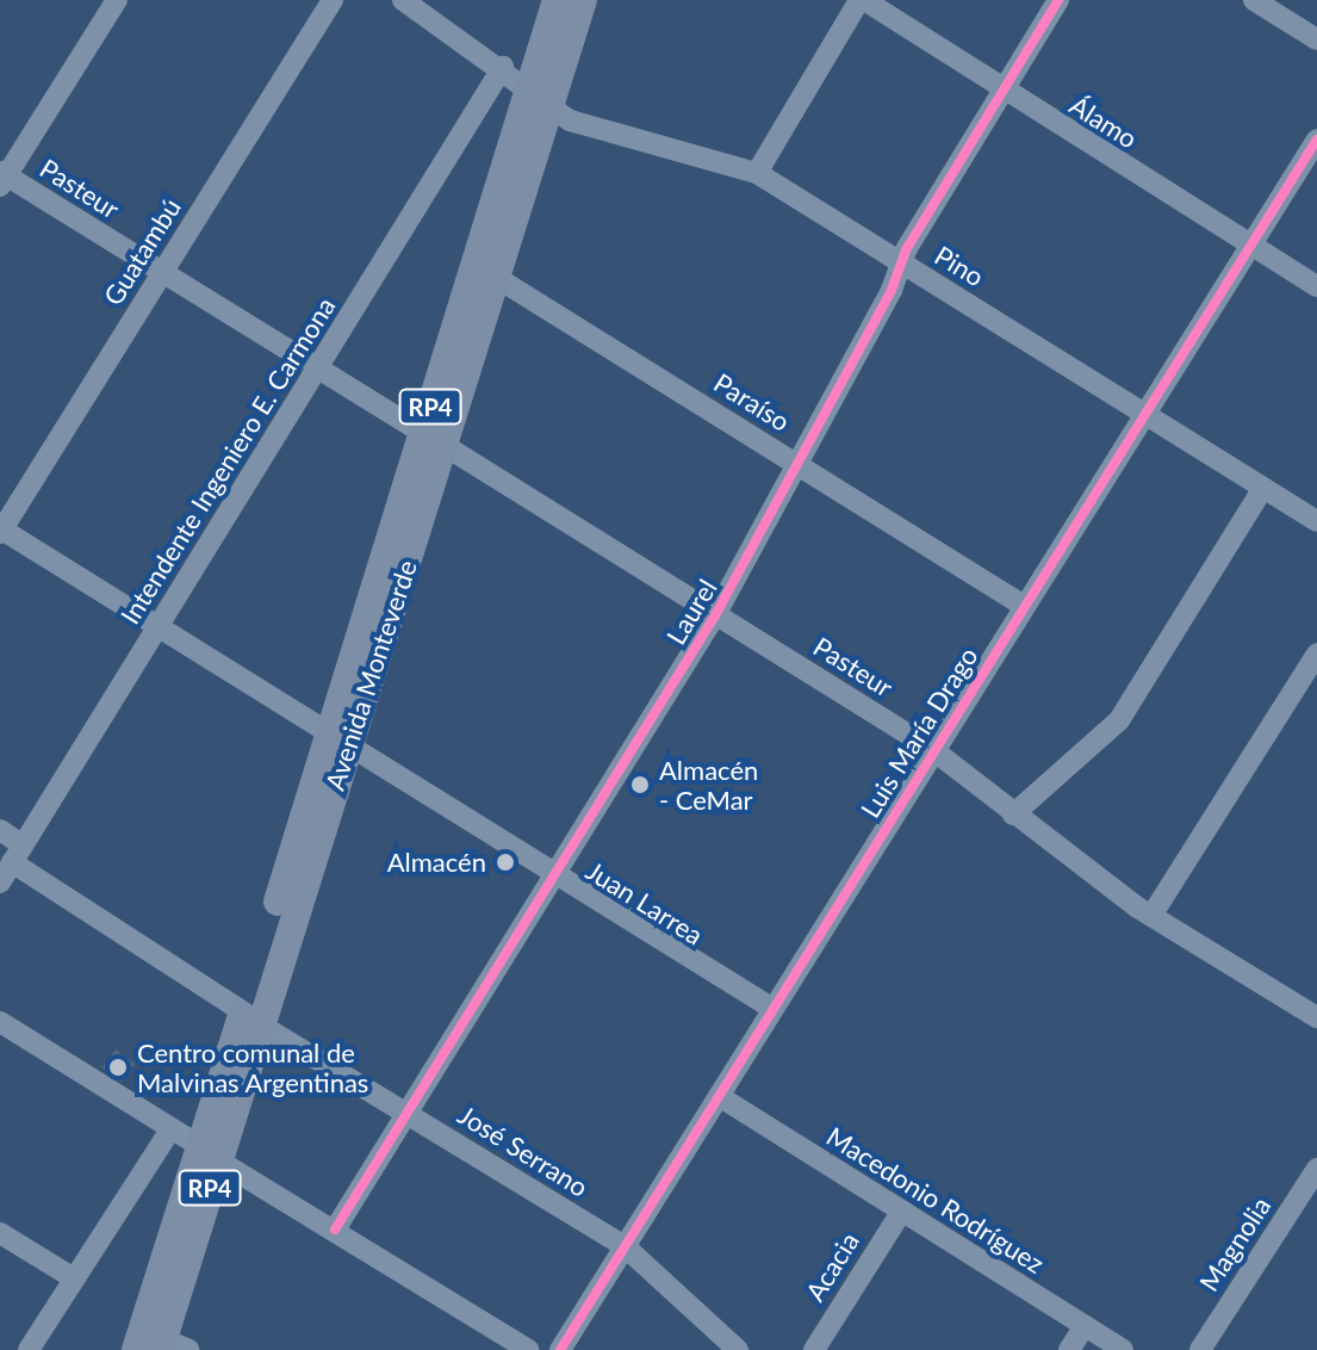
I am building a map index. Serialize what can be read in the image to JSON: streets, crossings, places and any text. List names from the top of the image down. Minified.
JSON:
{"streets":{"main road":["RP4","Avenida Monteverde"],"street":["Álamo","Pasteur","Guatambú","Pino","Paraíso","Intendente Ingeniero E. Carmona","Laurel","Luis María Drago","Juan Larrea","José Serrano","Macedonio Rodríguez","Magnolia","Acacia"]},"crossings":[["Álamo","Laurel"],["Álamo","Luis María Drago"],["Pasteur","Guatambú"],["Pasteur","Intendente Ingeniero E. Carmona"],["Pasteur","Laurel"],["Pasteur","Avenida Monteverde"],["Pasteur","Luis María Drago"],["Guatambú","Juan Larrea"],["Pino","Laurel"],["Pino","Avenida Monteverde"],["Pino","Luis María Drago"],["Paraíso","Laurel"],["Paraíso","Avenida Monteverde"],["Paraíso","Luis María Drago"],["Intendente Ingeniero E. Carmona","Juan Larrea"],["Intendente Ingeniero E. Carmona","José Serrano"],["Laurel","Juan Larrea"],["Laurel","José Serrano"],["Avenida Monteverde","Juan Larrea"],["Avenida Monteverde","José Serrano"],["Luis María Drago","Juan Larrea"],["Luis María Drago","José Serrano"],["Luis María Drago","Macedonio Rodríguez"],["Macedonio Rodríguez","Acacia"]],"places":["Almacén - CeMar","Almacén","Centro comunal de Malvinas Argentinas"]}
